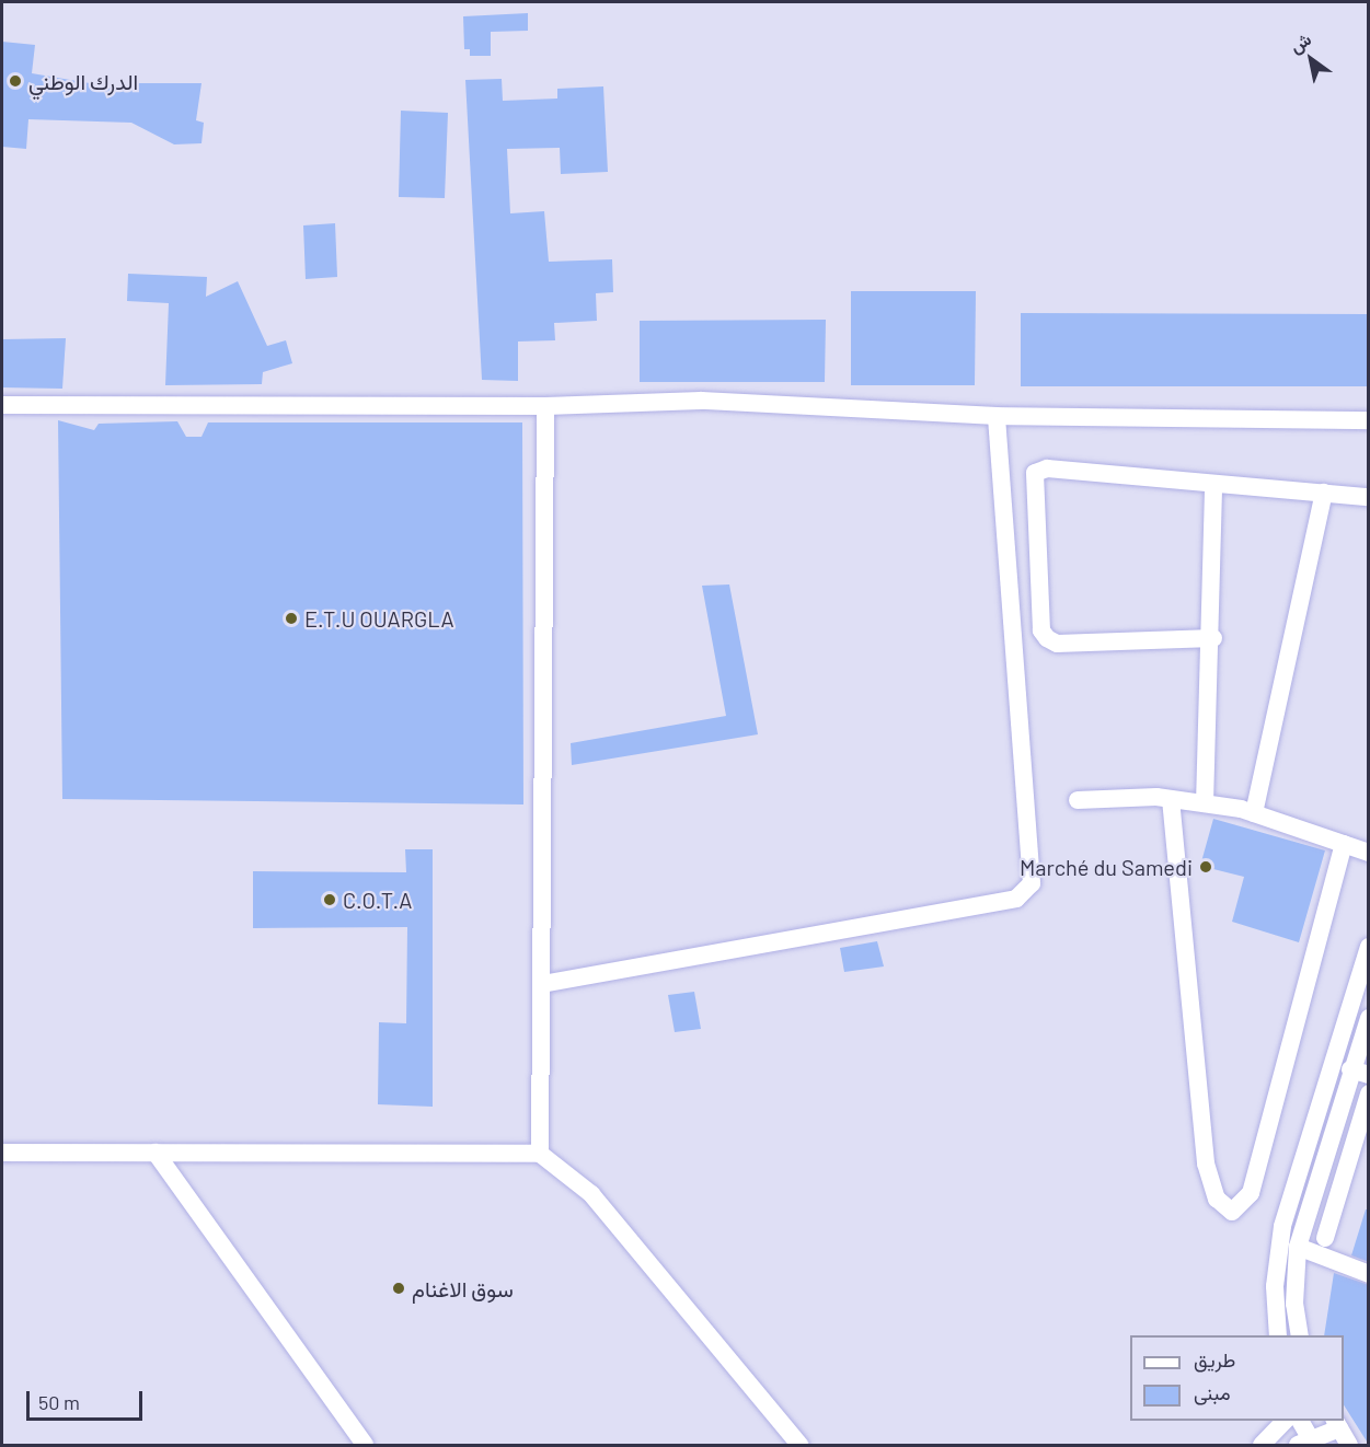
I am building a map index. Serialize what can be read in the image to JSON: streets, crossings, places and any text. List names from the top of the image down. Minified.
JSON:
{"places":["الدرك الوطني","E.T.U OUARGLA","Marché du Samedi","C.O.T.A","سوق الاغنام"],"legend":["طريق","مبنى"],"scale_bar":"50 m","north":"top left"}
